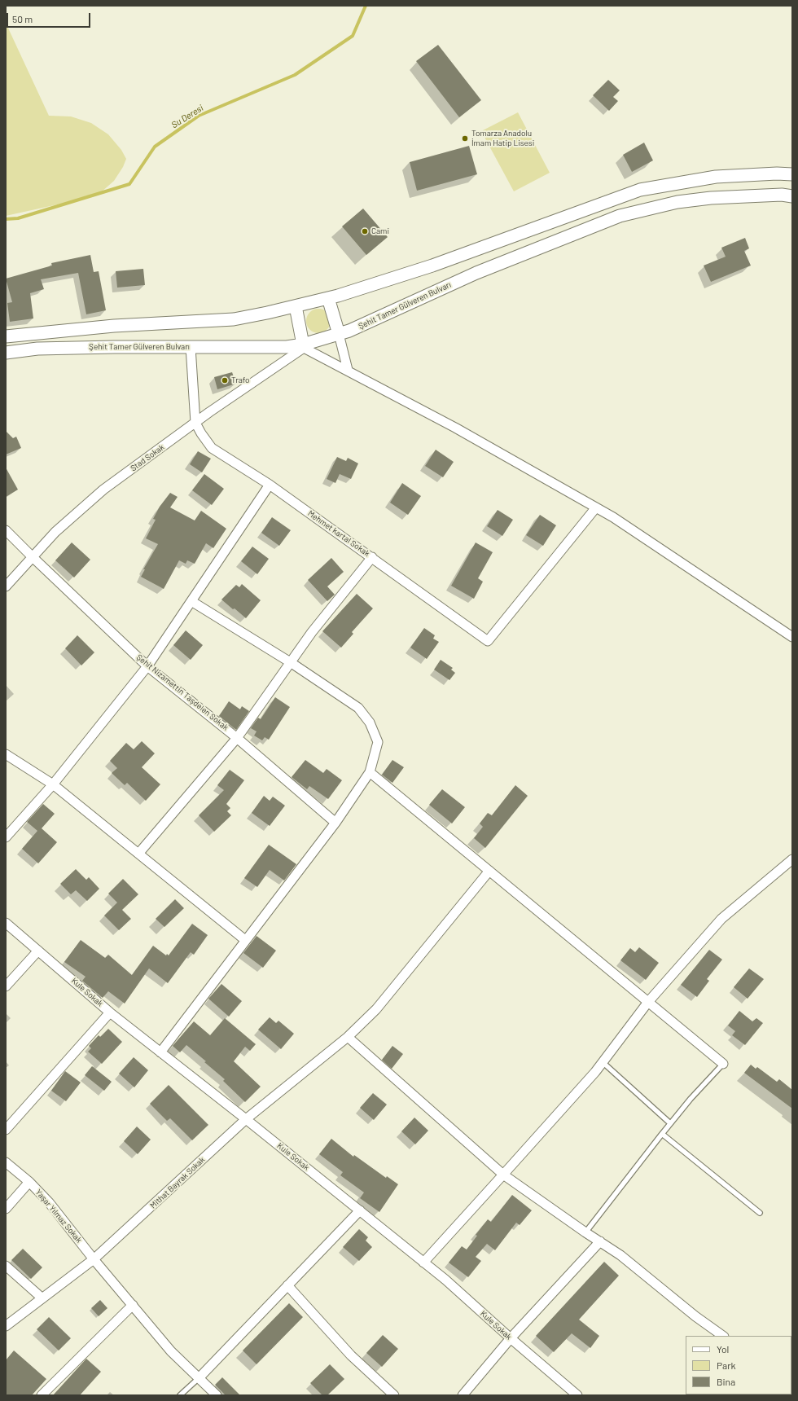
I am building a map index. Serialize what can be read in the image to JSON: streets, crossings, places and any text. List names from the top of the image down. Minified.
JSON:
{"streets":{"main road":["Şehit Tamer Gülveren Bulvarı"],"street":["Stad Sokak","Mehmet kartal Sokak","Şehit Nizamettin Taşdelen Sokak","Kule Sokak","Mithat Bayrak Sokak","Yaşar Yılmaz Sokak"]},"crossings":[["Şehit Tamer Gülveren Bulvarı","Stad Sokak"],["Stad Sokak","Mehmet kartal Sokak"],["Stad Sokak","Şehit Nizamettin Taşdelen Sokak"],["Kule Sokak","Mithat Bayrak Sokak"],["Mithat Bayrak Sokak","Yaşar Yılmaz Sokak"]],"water":["Su Deresi"],"places":["Tomarza Anadolu İmam Hatip Lisesi","Cami","Trafo"],"legend":["Yol","Park","Bina"],"scale_bar":"50 m"}
